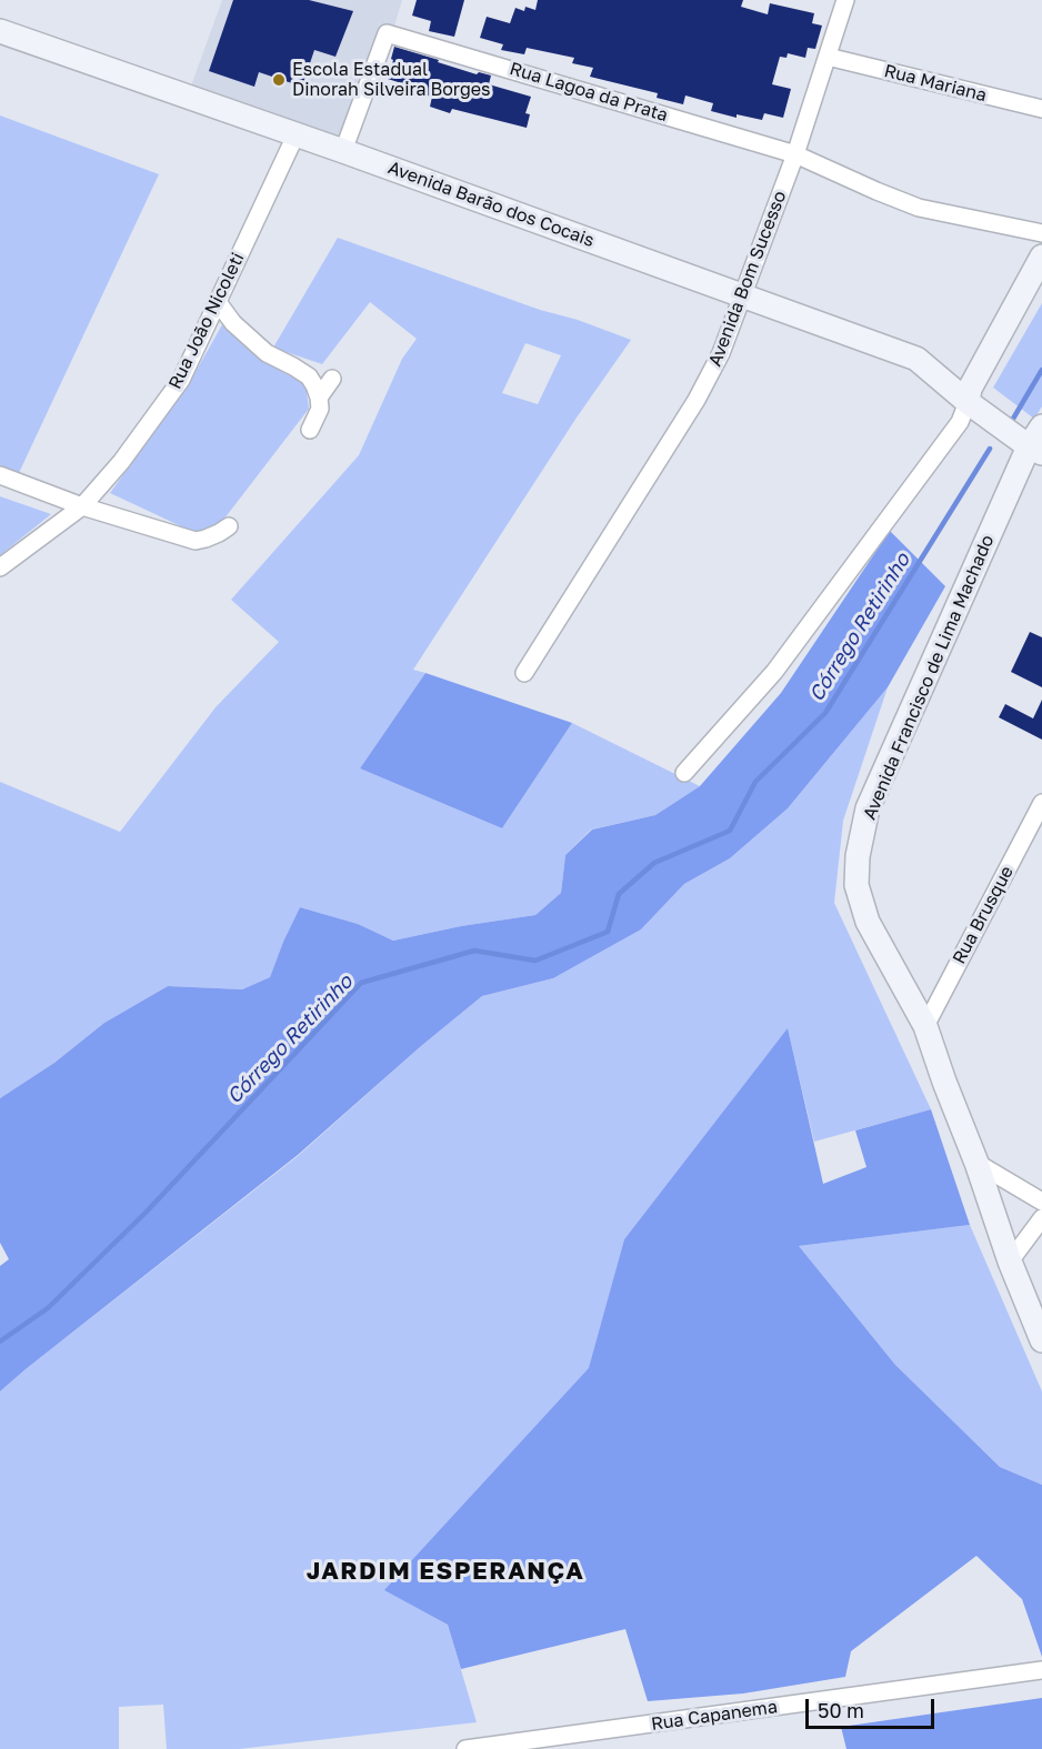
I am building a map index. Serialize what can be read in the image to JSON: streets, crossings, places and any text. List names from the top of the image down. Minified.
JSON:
{"streets":{"street":["Rua Mariana","Rua Lagoa da Prata","Avenida Barão dos Cocais","Avenida Bom Sucesso","Rua João Nicoleti","Avenida Francisco de Lima Machado","Rua Brusque","Rua Capanema"]},"crossings":[["Rua Mariana","Avenida Bom Sucesso"],["Rua Lagoa da Prata","Avenida Barão dos Cocais"],["Rua Lagoa da Prata","Avenida Bom Sucesso"],["Avenida Barão dos Cocais","Avenida Bom Sucesso"],["Avenida Barão dos Cocais","Rua João Nicoleti"],["Avenida Barão dos Cocais","Avenida Francisco de Lima Machado"],["Avenida Francisco de Lima Machado","Rua Brusque"]],"districts":["JARDIM ESPERANÇA"],"water":["Córrego Retirinho"],"places":["Escola Estadual Dinorah Silveira Borges"],"scale_bar":"50 m"}
